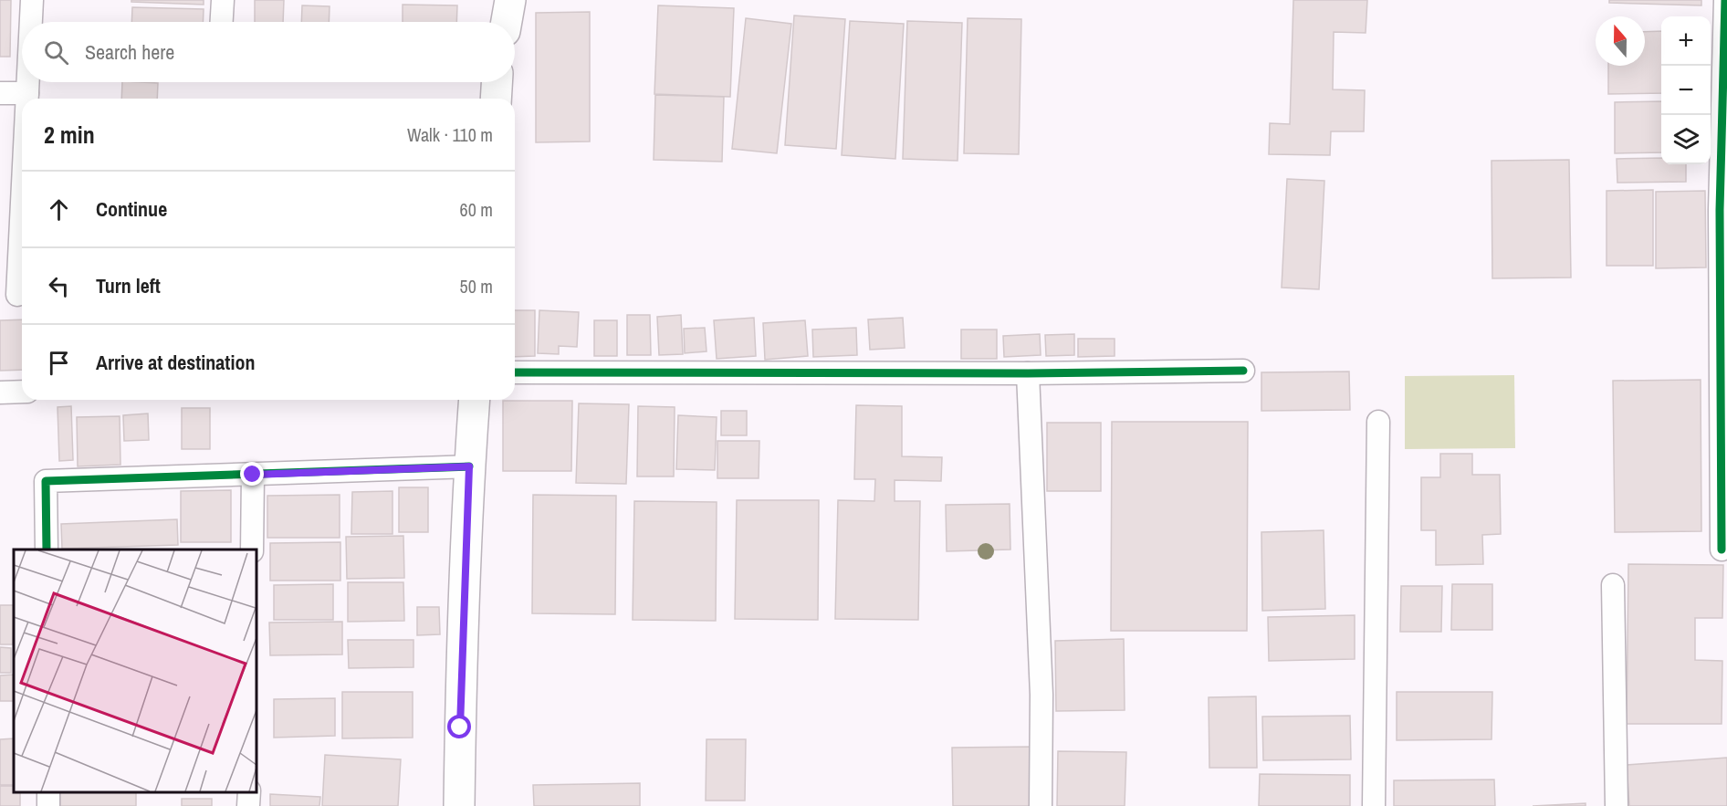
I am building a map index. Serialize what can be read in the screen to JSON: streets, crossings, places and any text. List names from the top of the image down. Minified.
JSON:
{"north":"top","page":{"map_buttons":["+","−"],"search":"Search here","heading":["2 min","Walk · 110 m"],"list":[["Continue","60 m"],["Turn left","50 m"],"Arrive at destination"]}}
